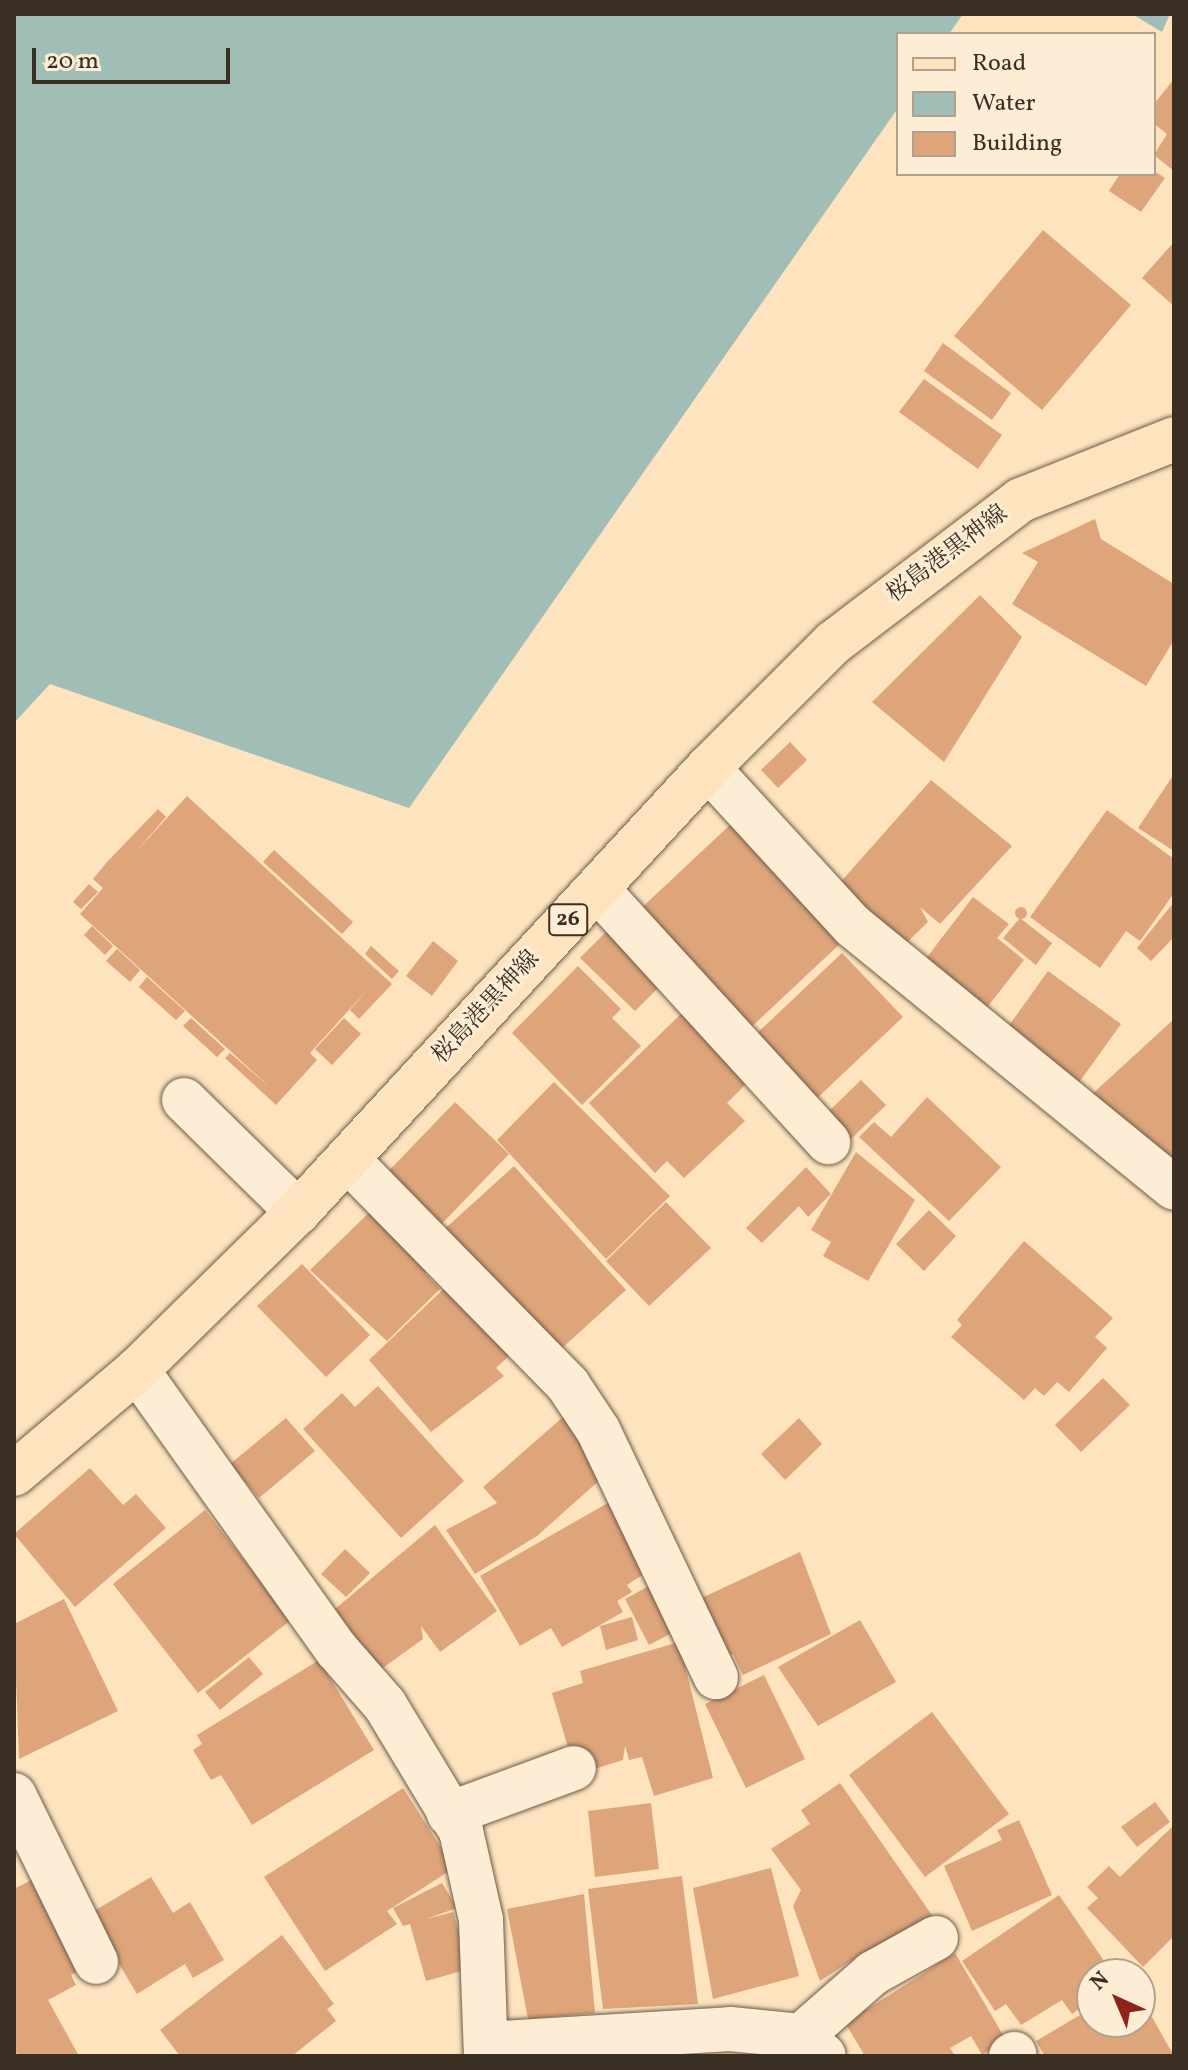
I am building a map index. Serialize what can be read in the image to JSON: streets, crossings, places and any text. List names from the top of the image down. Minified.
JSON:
{"streets":{"main road":["桜島港黒神線","26"]},"legend":["Road","Water","Building"],"scale_bar":"20 m","north":"top left"}
